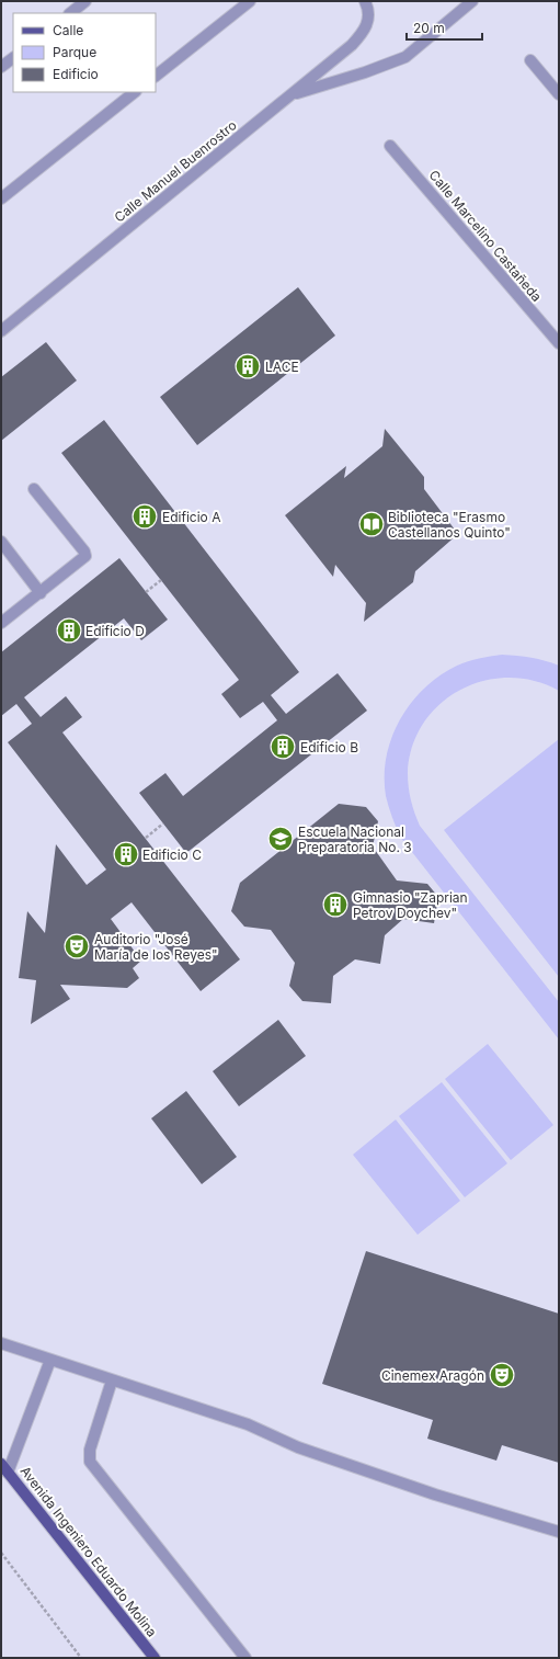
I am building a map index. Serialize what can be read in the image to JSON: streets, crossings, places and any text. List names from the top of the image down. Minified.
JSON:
{"streets":{"main road":["Avenida Ingeniero Eduardo Molina"],"street":["Calle Manuel Buenrostro","Calle Marcelino Castañeda"]},"places":{"building":["LACE","Edificio A","Edificio D","Edificio B","Edificio C","Gimnasio \"Zaprian Petrov Doychev\""],"library":["Biblioteca \"Erasmo Castellanos Quinto\""],"school or university":["Escuela Nacional Preparatoria No. 3"],"theatre":["Auditorio \"José María de los Reyes\"","Cinemex Aragón"]},"legend":["Calle","Parque","Edificio"],"scale_bar":"20 m"}
